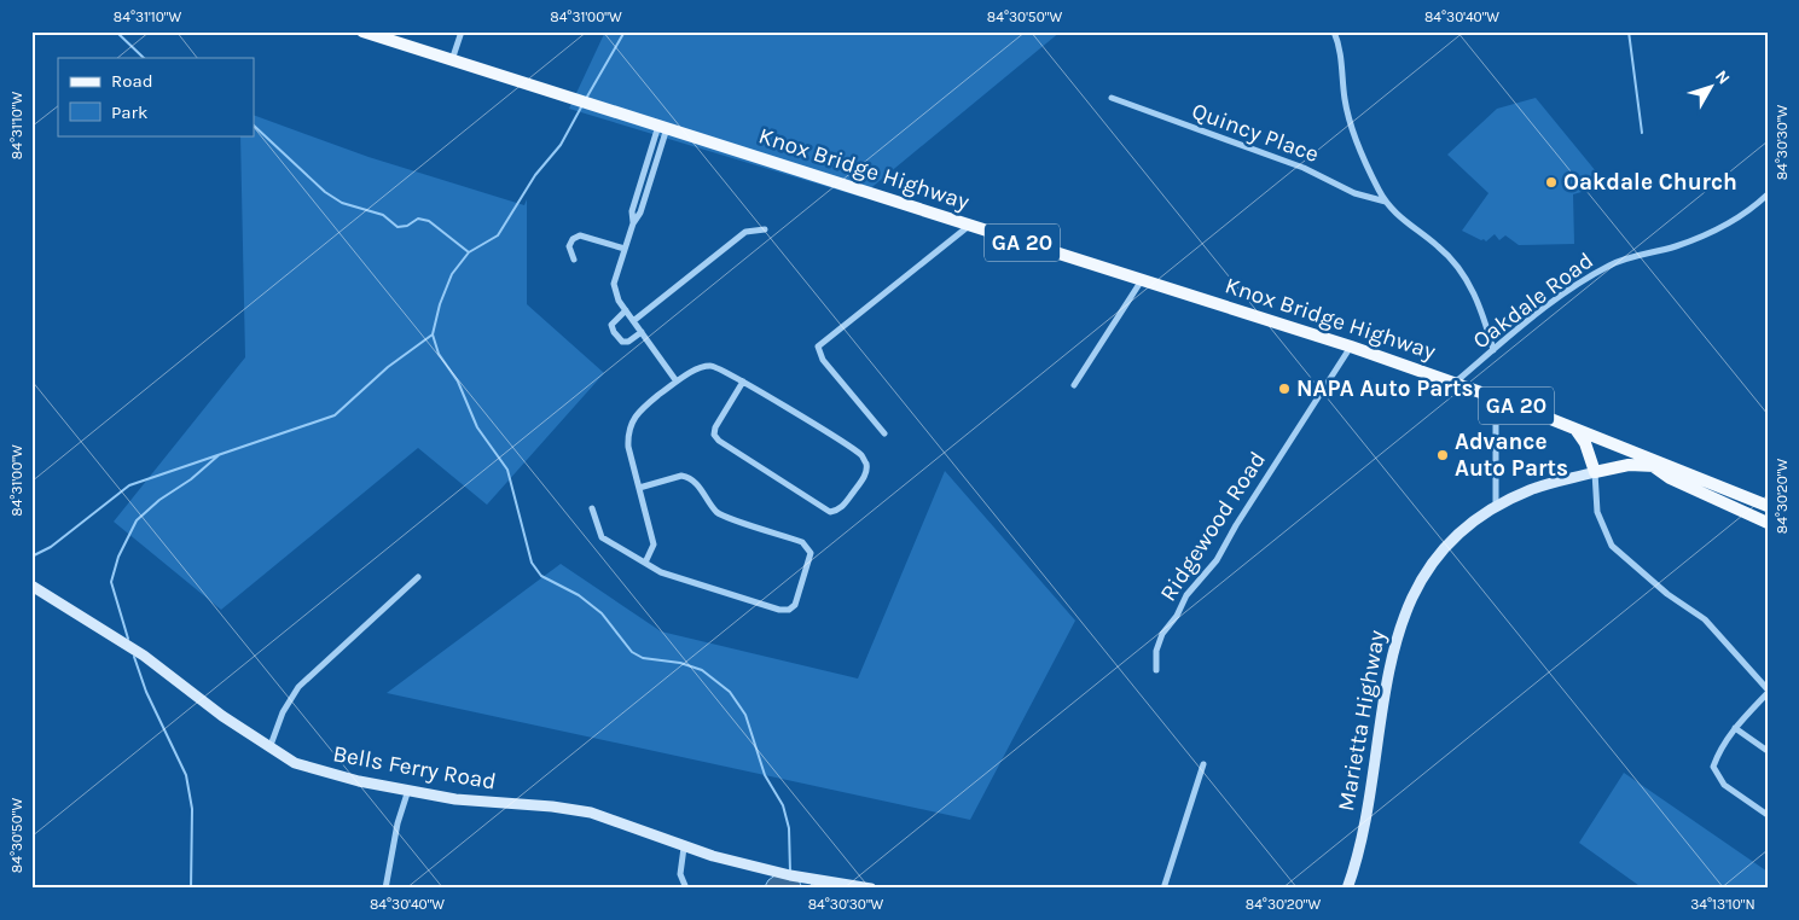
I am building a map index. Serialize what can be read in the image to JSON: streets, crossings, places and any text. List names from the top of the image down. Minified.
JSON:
{"streets":{"main road":["Knox Bridge Highway","GA 20","Marietta Highway","Bells Ferry Road"],"street":["Quincy Place","Oakdale Road","Ridgewood Road"]},"crossings":[["Knox Bridge Highway","Oakdale Road"],["Knox Bridge Highway","Ridgewood Road"],["Knox Bridge Highway","Marietta Highway"],["GA 20","Marietta Highway"],["Oakdale Road","Marietta Highway"]],"places":["Oakdale Church","NAPA Auto Parts","Advance Auto Parts"],"legend":["Road","Park"],"north":"top right","coordinates":["84°31'10\"W","84°31'00\"W","84°30'50\"W","84°30'40\"W","84°30'30\"W","84°30'20\"W","34°13'10\"N"]}
